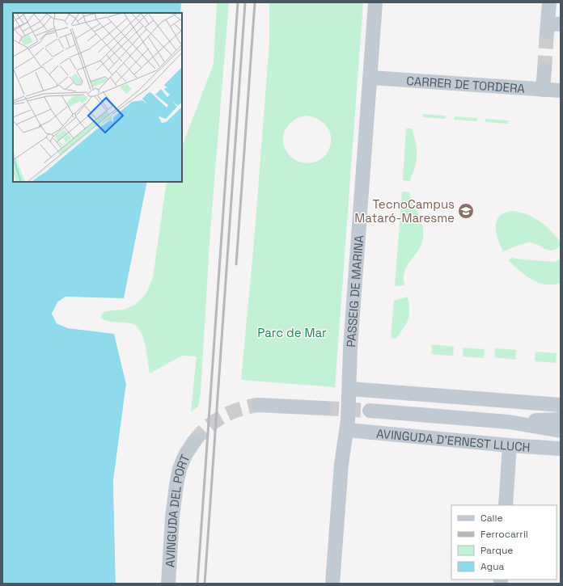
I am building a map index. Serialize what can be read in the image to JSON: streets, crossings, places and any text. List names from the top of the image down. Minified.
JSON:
{"streets":{"street":["CARRER DE TORDERA","PASSEIG DE MARINA","AVINGUDA D'ERNEST LLUCH","AVINGUDA DEL PORT"]},"crossings":[["CARRER DE TORDERA","PASSEIG DE MARINA"],["PASSEIG DE MARINA","AVINGUDA D'ERNEST LLUCH"]],"parks":["Parc de Mar"],"places":{"school or university":["TecnoCampus Mataró-Maresme"]},"legend":["Calle","Ferrocarril","Parque","Agua"]}
